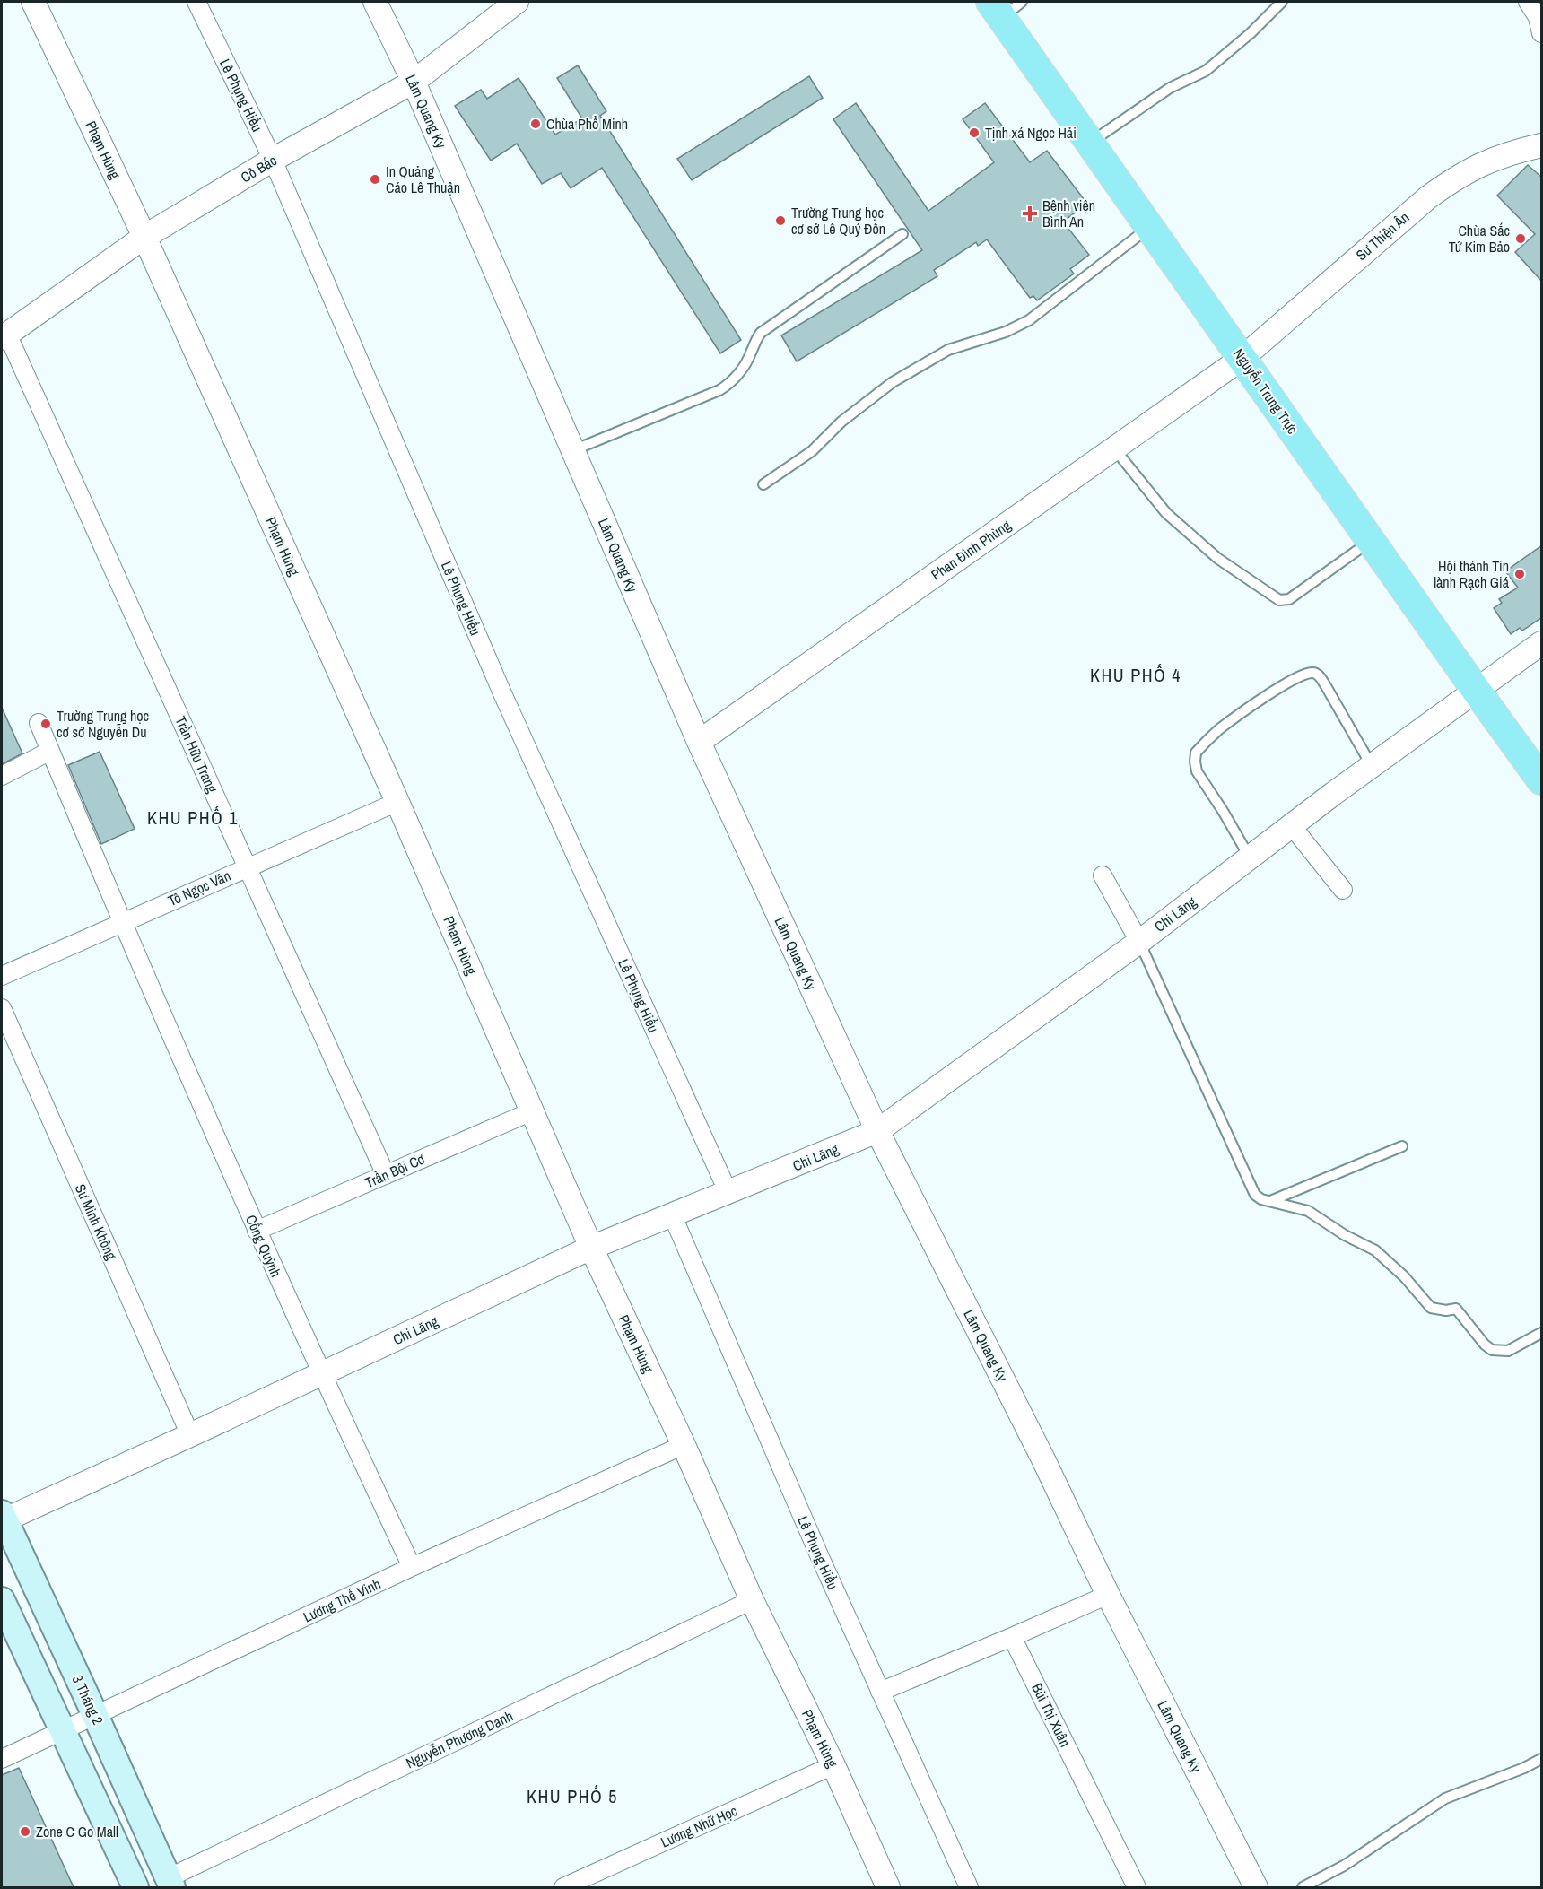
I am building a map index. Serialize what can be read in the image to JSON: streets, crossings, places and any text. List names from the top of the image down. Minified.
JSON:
{"streets":{"main road":["Nguyễn Trung Trực","3 Tháng 2"],"street":["Lê Phụng Hiểu","Lâm Quang Ky","Phạm Hùng","Cô Bắc","Sư Thiện Ân","Phan Đình Phùng","Trần Hữu Trang","Tô Ngọc Vân","Chi Lăng","Trần Bội Cơ","Sư Minh Không","Cống Quỳnh","Lương Thế Vinh","Bùi Thị Xuân","Nguyễn Phương Danh","Lương Nhữ Học"]},"crossings":[["Lê Phụng Hiểu","Cô Bắc"],["Lê Phụng Hiểu","Chi Lăng"],["Lâm Quang Ky","Cô Bắc"],["Lâm Quang Ky","Phan Đình Phùng"],["Lâm Quang Ky","Chi Lăng"],["Phạm Hùng","Cô Bắc"],["Phạm Hùng","Tô Ngọc Vân"],["Phạm Hùng","Chi Lăng"],["Phạm Hùng","Trần Bội Cơ"],["Phạm Hùng","Lương Thế Vinh"],["Phạm Hùng","Nguyễn Phương Danh"],["Phạm Hùng","Lương Nhữ Học"],["Cô Bắc","Trần Hữu Trang"],["Sư Thiện Ân","Nguyễn Trung Trực"],["Sư Thiện Ân","Phan Đình Phùng"],["Nguyễn Trung Trực","Phan Đình Phùng"],["Nguyễn Trung Trực","Chi Lăng"],["Trần Hữu Trang","Tô Ngọc Vân"],["Trần Hữu Trang","Trần Bội Cơ"],["Tô Ngọc Vân","Cống Quỳnh"],["Chi Lăng","Sư Minh Không"],["Chi Lăng","Cống Quỳnh"],["Chi Lăng","3 Tháng 2"],["Trần Bội Cơ","Cống Quỳnh"],["Cống Quỳnh","Lương Thế Vinh"],["Lương Thế Vinh","3 Tháng 2"],["3 Tháng 2","Nguyễn Phương Danh"]],"districts":["KHU PHỐ 4","KHU PHỐ 1","KHU PHỐ 5"],"places":{"other":["Chùa Phổ Minh","Tịnh xá Ngọc Hải","In Quảng Cáo Lê Thuận","Trường Trung học cơ sở Lê Quý Đôn","Chùa Sắc Tứ Kim Bảo","Hội thánh Tin lành Rạch Giá","Trường Trung học cơ sở Nguyễn Du","Zone C Go Mall"],"health":["Bệnh viện Bình An"]}}
